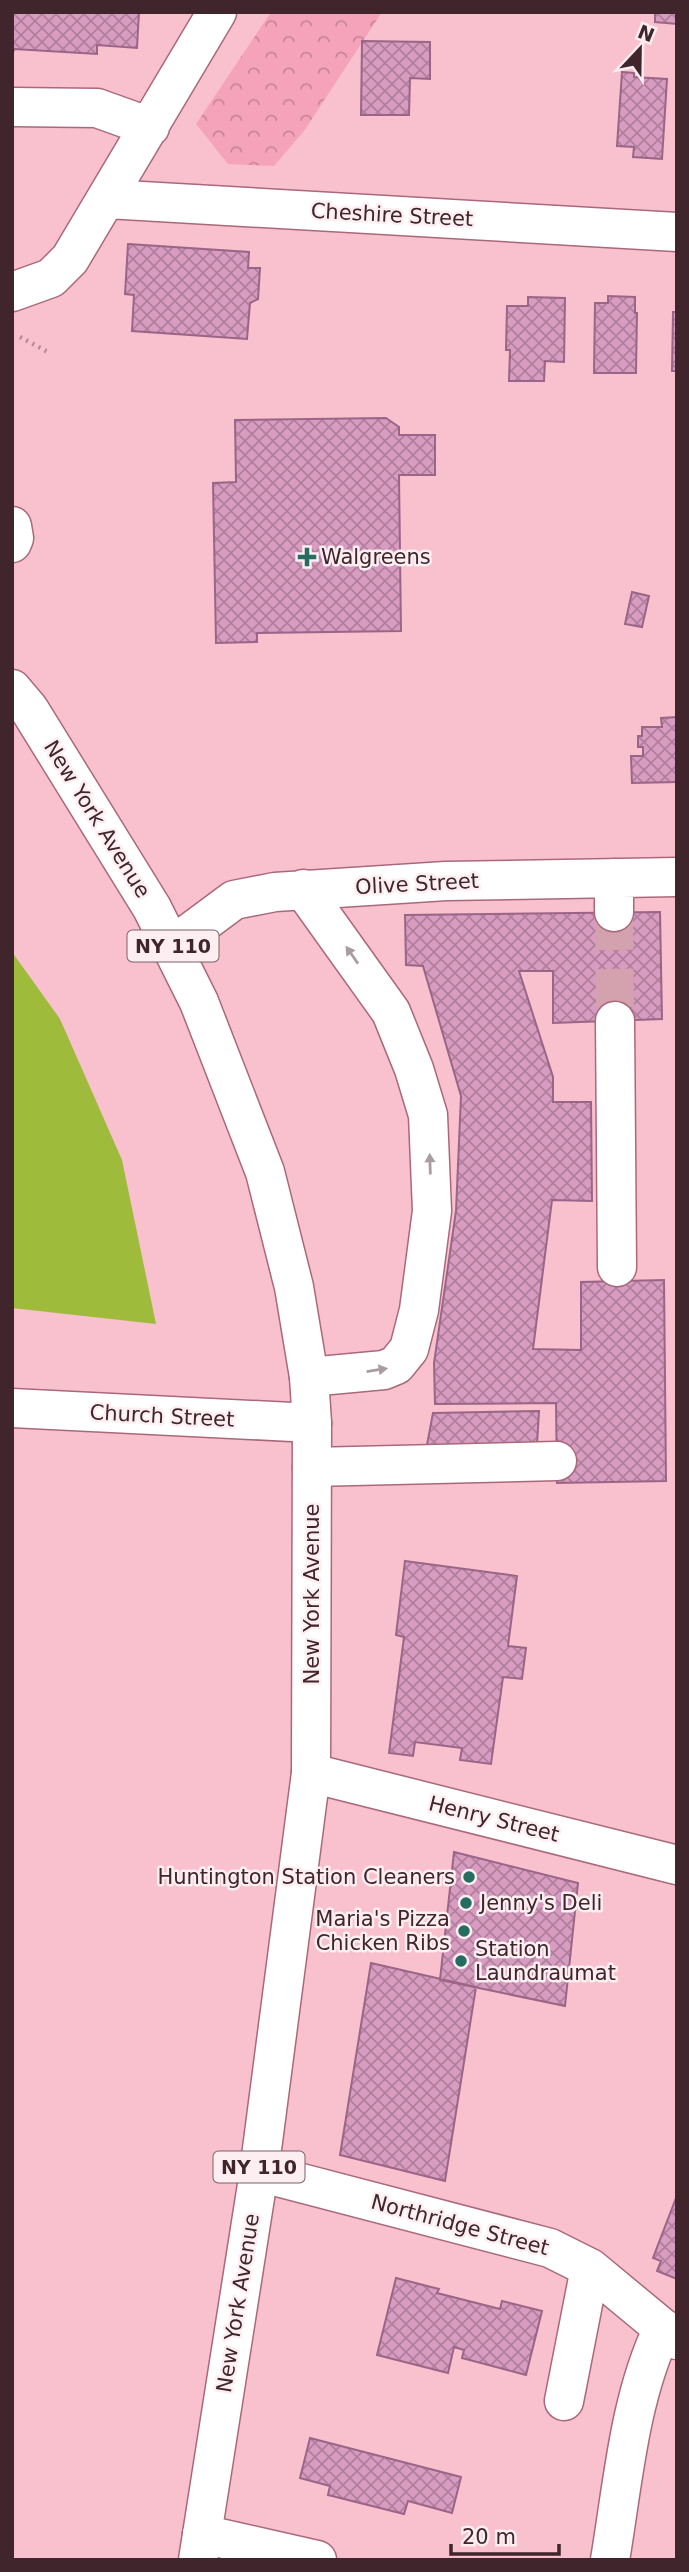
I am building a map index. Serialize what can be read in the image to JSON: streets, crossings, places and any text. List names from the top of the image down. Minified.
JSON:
{"streets":{"street":["Cheshire Street","New York Avenue","Olive Street","NY 110","Church Street","Henry Street","Northridge Street"]},"crossings":[["New York Avenue","Olive Street"],["New York Avenue","Church Street"],["New York Avenue","Henry Street"],["New York Avenue","Northridge Street"]],"places":{"health":["Walgreens"],"other":["Huntington Station Cleaners","Jenny's Deli","Maria's Pizza Chicken Ribs","Station Laundraumat"]},"scale_bar":"20 m","north":"top"}
